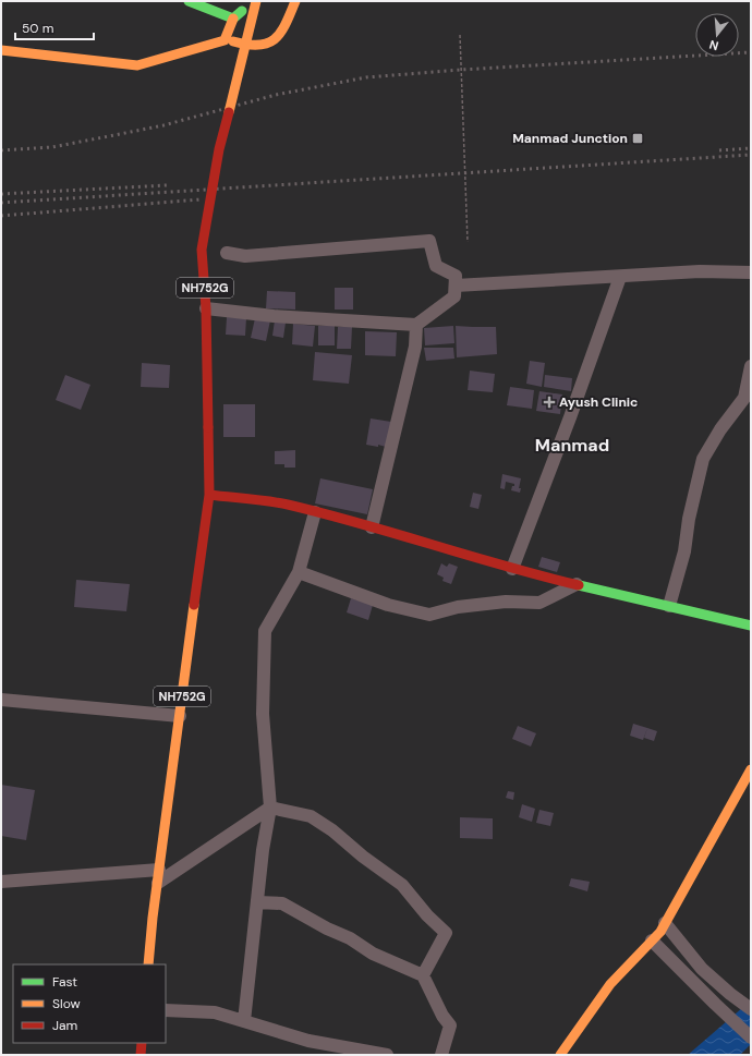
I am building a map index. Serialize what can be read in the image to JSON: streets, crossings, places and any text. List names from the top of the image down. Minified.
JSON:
{"streets":{"main road":["NH752G"]},"districts":["Manmad"],"places":{"transit":["Manmad Junction"],"health":["Ayush Clinic"]},"legend":["Fast","Slow","Jam"],"scale_bar":"50 m","north":"bottom"}
